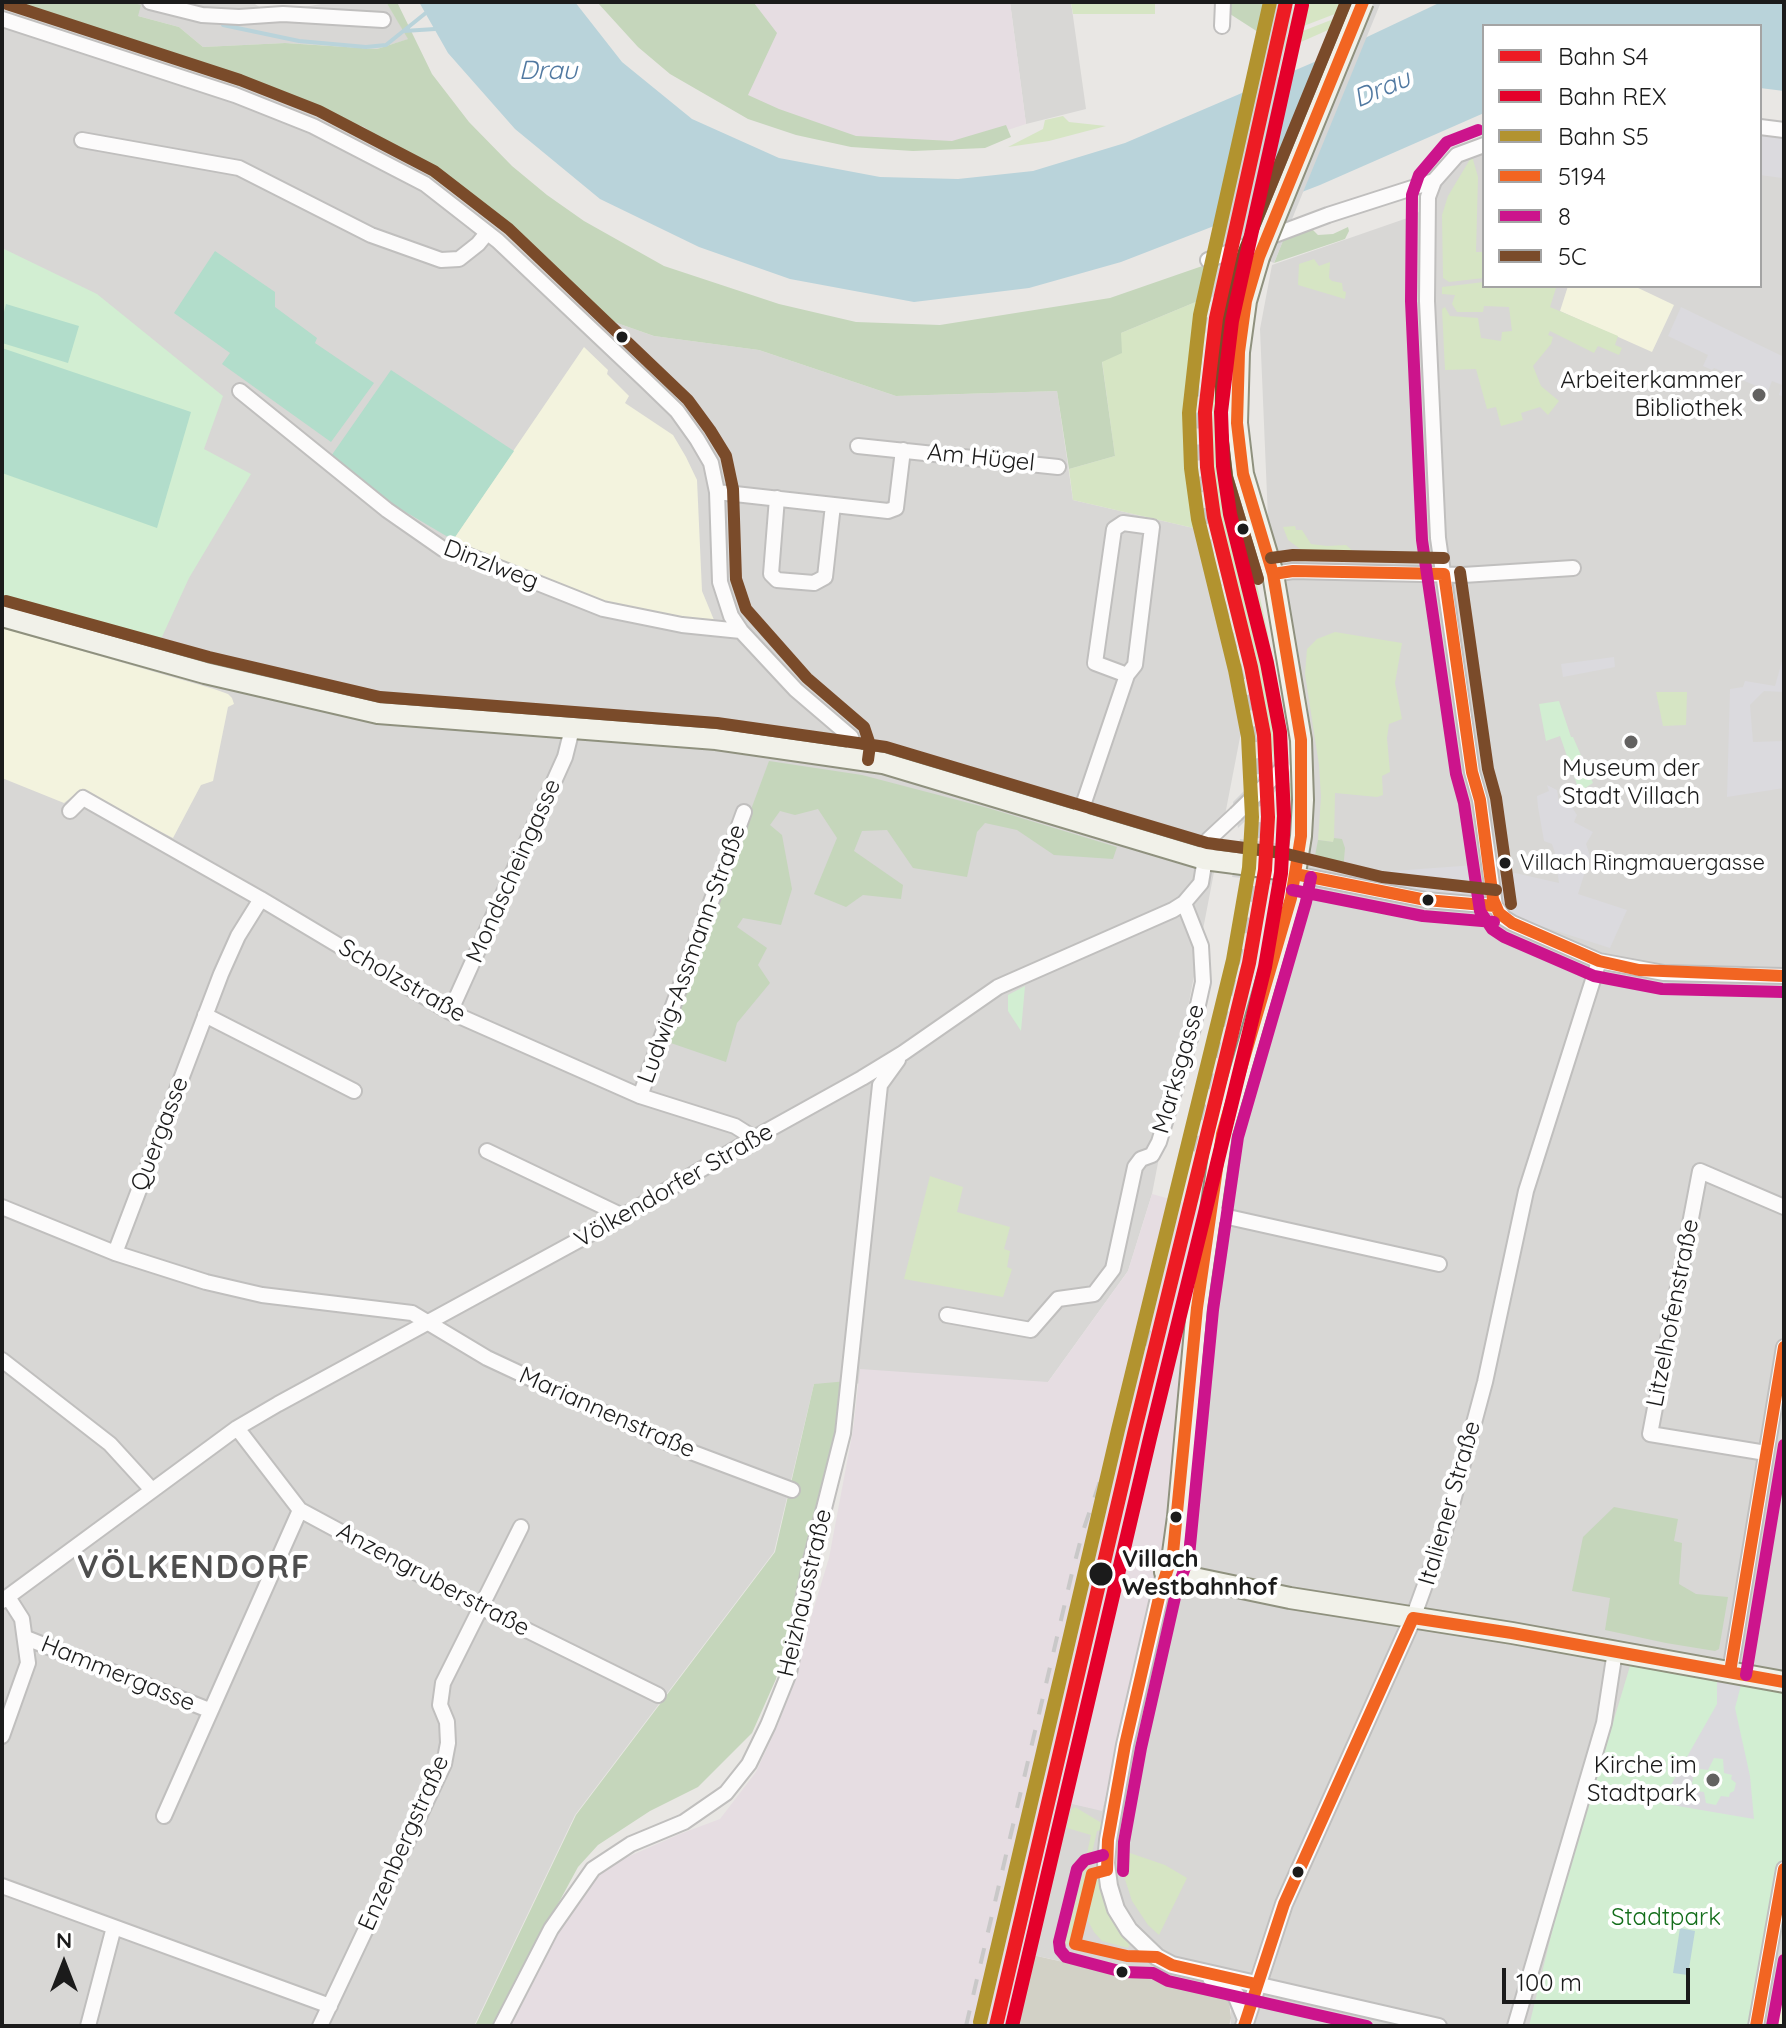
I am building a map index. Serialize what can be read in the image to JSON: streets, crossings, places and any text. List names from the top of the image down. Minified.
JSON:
{"streets":{"street":["Am Hügel","Dinzlweg","Mondscheingasse","Ludwig-Assmann-Straße","Scholzstraße","Marksgasse","Quergasse","Völkendorfer Straße","Litzelhofenstraße","Mariannenstraße","Italiener Straße","Anzengruberstraße","Heizhausstraße","Hammergasse","Enzenbergstraße"]},"crossings":[["Mondscheingasse","Scholzstraße"],["Ludwig-Assmann-Straße","Scholzstraße"],["Scholzstraße","Quergasse"],["Scholzstraße","Völkendorfer Straße"],["Marksgasse","Völkendorfer Straße"],["Quergasse","Mariannenstraße"],["Völkendorfer Straße","Mariannenstraße"],["Völkendorfer Straße","Anzengruberstraße"],["Völkendorfer Straße","Heizhausstraße"],["Anzengruberstraße","Hammergasse"],["Anzengruberstraße","Enzenbergstraße"]],"districts":["VÖLKENDORF"],"water":["Drau"],"parks":["Stadtpark"],"places":["Arbeiterkammer Bibliothek","Museum der Stadt Villach","Villach Ringmauergasse","Villach Westbahnhof","Kirche im Stadtpark"],"lines":["rail line S4","rail line S5","transit line 5194","transit line 5C","rail line REX","transit line 8"],"legend":["Bahn S4","Bahn REX","Bahn S5","5194","8","5C"],"scale_bar":"100 m","north":"top"}
